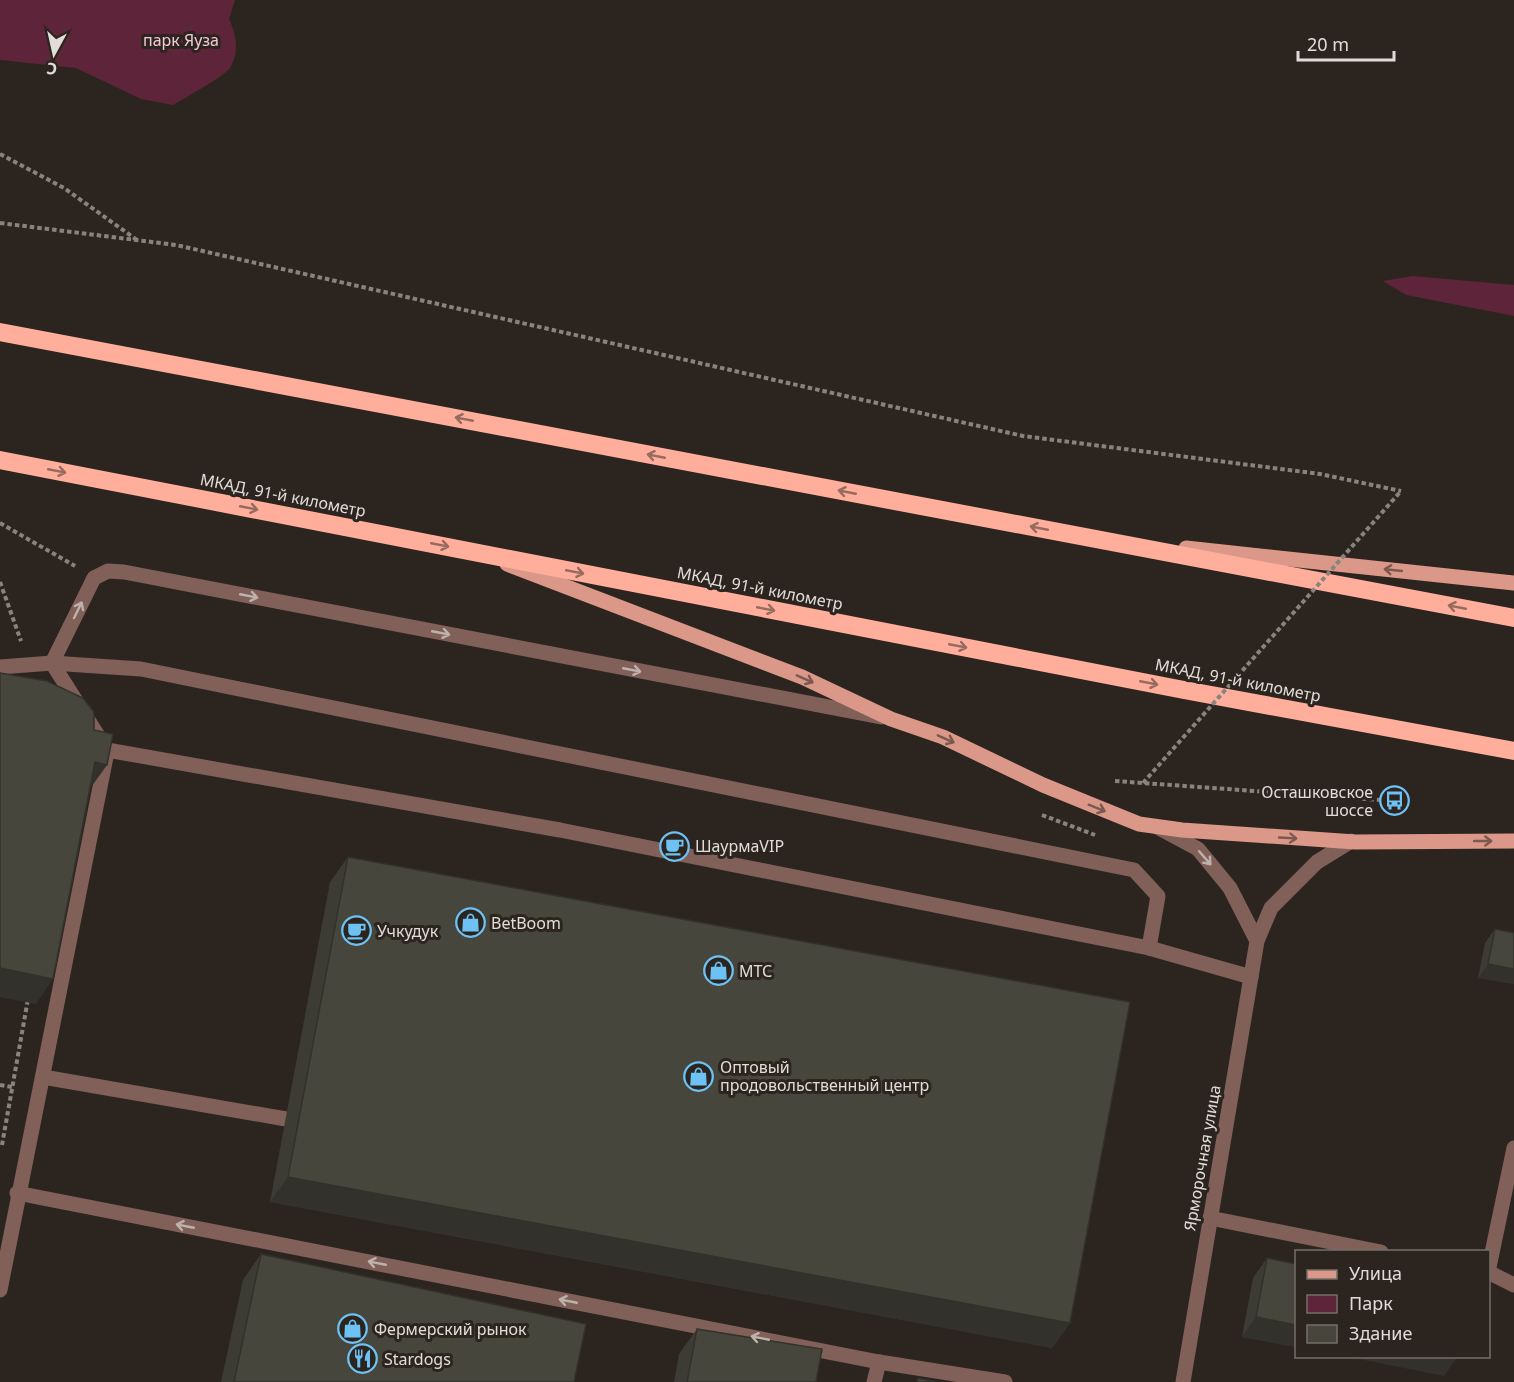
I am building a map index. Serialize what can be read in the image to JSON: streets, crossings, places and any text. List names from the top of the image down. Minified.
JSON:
{"streets":{"highway":["МКАД, 91-й километр"],"lane":["Ярморочная улица"]},"parks":["парк Яуза"],"places":{"bus stop":["Осташковское шоссе"],"cafe":["ШаурмаVIP","Учкудук"],"shop":["BetBoom","МТС","Оптовый продовольственный центр","Фермерский рынок"],"restaurant":["Stardogs"]},"legend":["Улица","Парк","Здание"],"scale_bar":"20 m","north":"bottom"}
